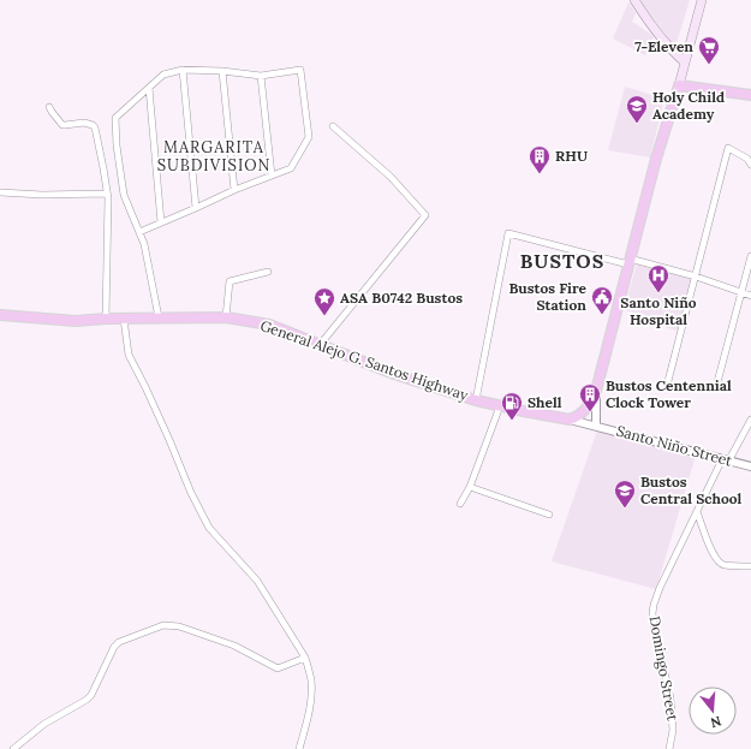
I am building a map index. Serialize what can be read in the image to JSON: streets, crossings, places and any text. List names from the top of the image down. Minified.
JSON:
{"streets":{"main road":["General Alejo G. Santos Highway"],"street":["Santo Niño Street","Domingo Street"]},"crossings":[["General Alejo G. Santos Highway","Santo Niño Street"],["Santo Niño Street","Domingo Street"]],"districts":["MARGARITA SUBDIVISION","BUSTOS"],"places":{"supermarket":["7-Eleven"],"school or university":["Holy Child Academy","Bustos Central School"],"building":["RHU","Bustos Centennial Clock Tower"],"hospital":["Santo Niño Hospital"],"public building":["Bustos Fire Station"],"place":["ASA B0742 Bustos"],"fuel station":["Shell"]},"north":"bottom"}
